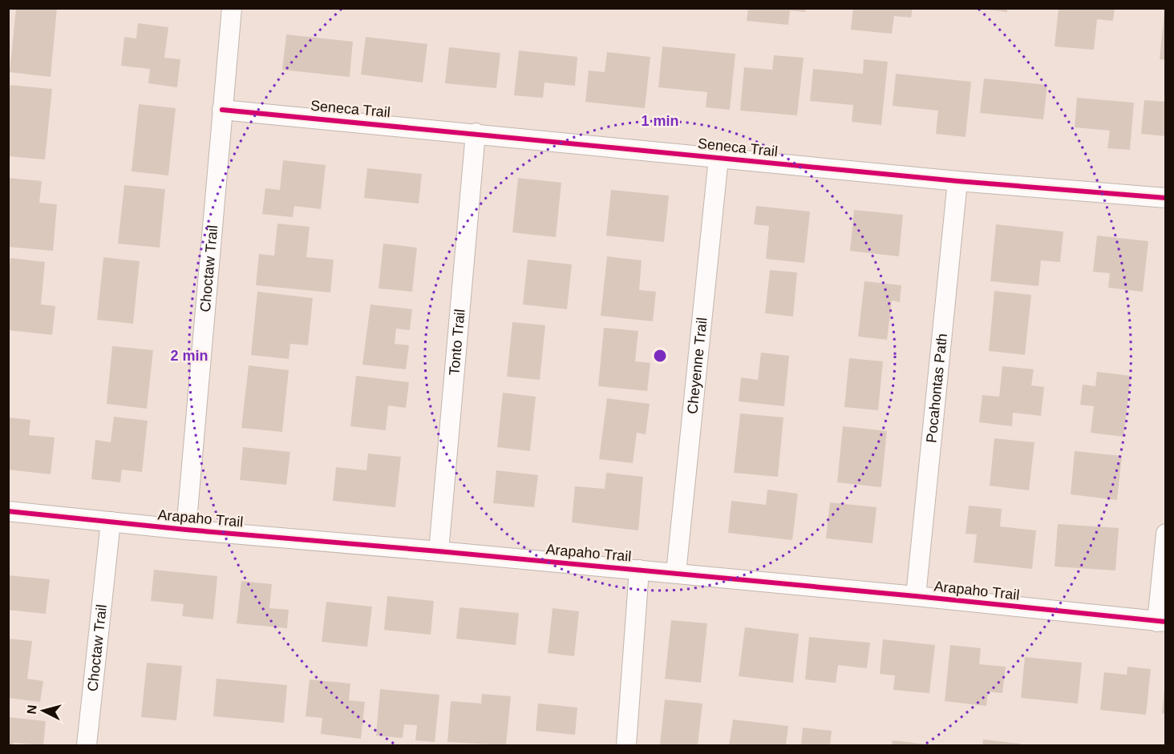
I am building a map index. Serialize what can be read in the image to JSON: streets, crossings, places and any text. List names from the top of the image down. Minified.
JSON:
{"streets":{"street":["Seneca Trail","Choctaw Trail","Tonto Trail","Cheyenne Trail","Pocahontas Path","Arapaho Trail"]},"crossings":[["Seneca Trail","Choctaw Trail"],["Seneca Trail","Tonto Trail"],["Seneca Trail","Cheyenne Trail"],["Seneca Trail","Pocahontas Path"],["Choctaw Trail","Arapaho Trail"],["Tonto Trail","Arapaho Trail"],["Cheyenne Trail","Arapaho Trail"],["Pocahontas Path","Arapaho Trail"]],"north":"left","rings":["1 min","2 min"]}
